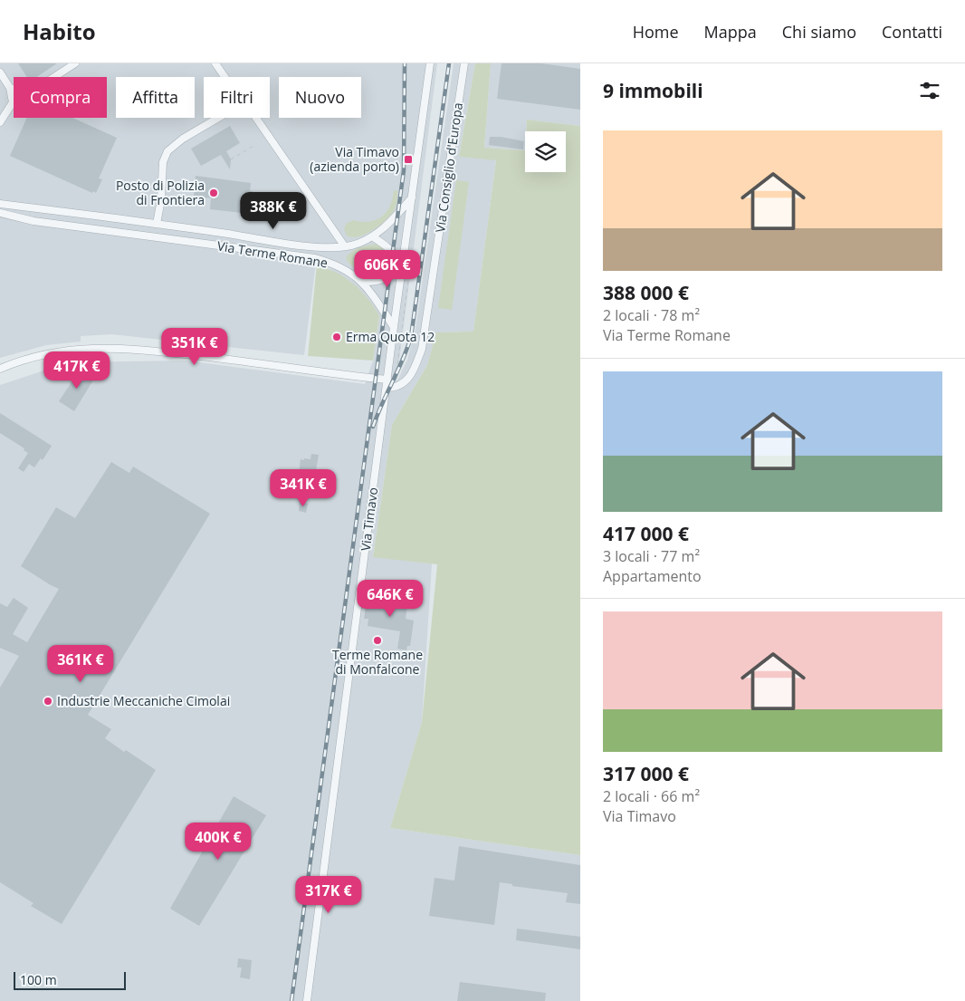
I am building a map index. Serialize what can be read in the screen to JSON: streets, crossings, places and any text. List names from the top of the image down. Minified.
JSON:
{"streets":{"street":["Via Consiglio d'Europa","Via Terme Romane","Via Timavo"]},"crossings":[["Via Consiglio d'Europa","Via Timavo"],["Via Terme Romane","Via Timavo"]],"places":{"transit":["Via Timavo (azienda porto)"],"other":["Posto di Polizia di Frontiera","Erma Quota 12","Terme Romane di Monfalcone","Industrie Meccaniche Cimolai"]},"scale_bar":"100 m","page":{"header":"Habito","nav":["Home","Mappa","Chi siamo","Contatti"],"heading":"9 immobili","chip":["Compra","Affitta","Filtri","Nuovo"],"list":[{"name":"388 000 €","note":"2 locali · 78 m² · Via Terme Romane"},{"name":"417 000 €","note":"3 locali · 77 m² · Appartamento"},{"name":"317 000 €","note":"2 locali · 66 m² · Via Timavo"}],"price":["388K €","606K €","351K €","417K €","341K €","646K €","361K €","400K €","317K €"],"scale":"100 m"}}
